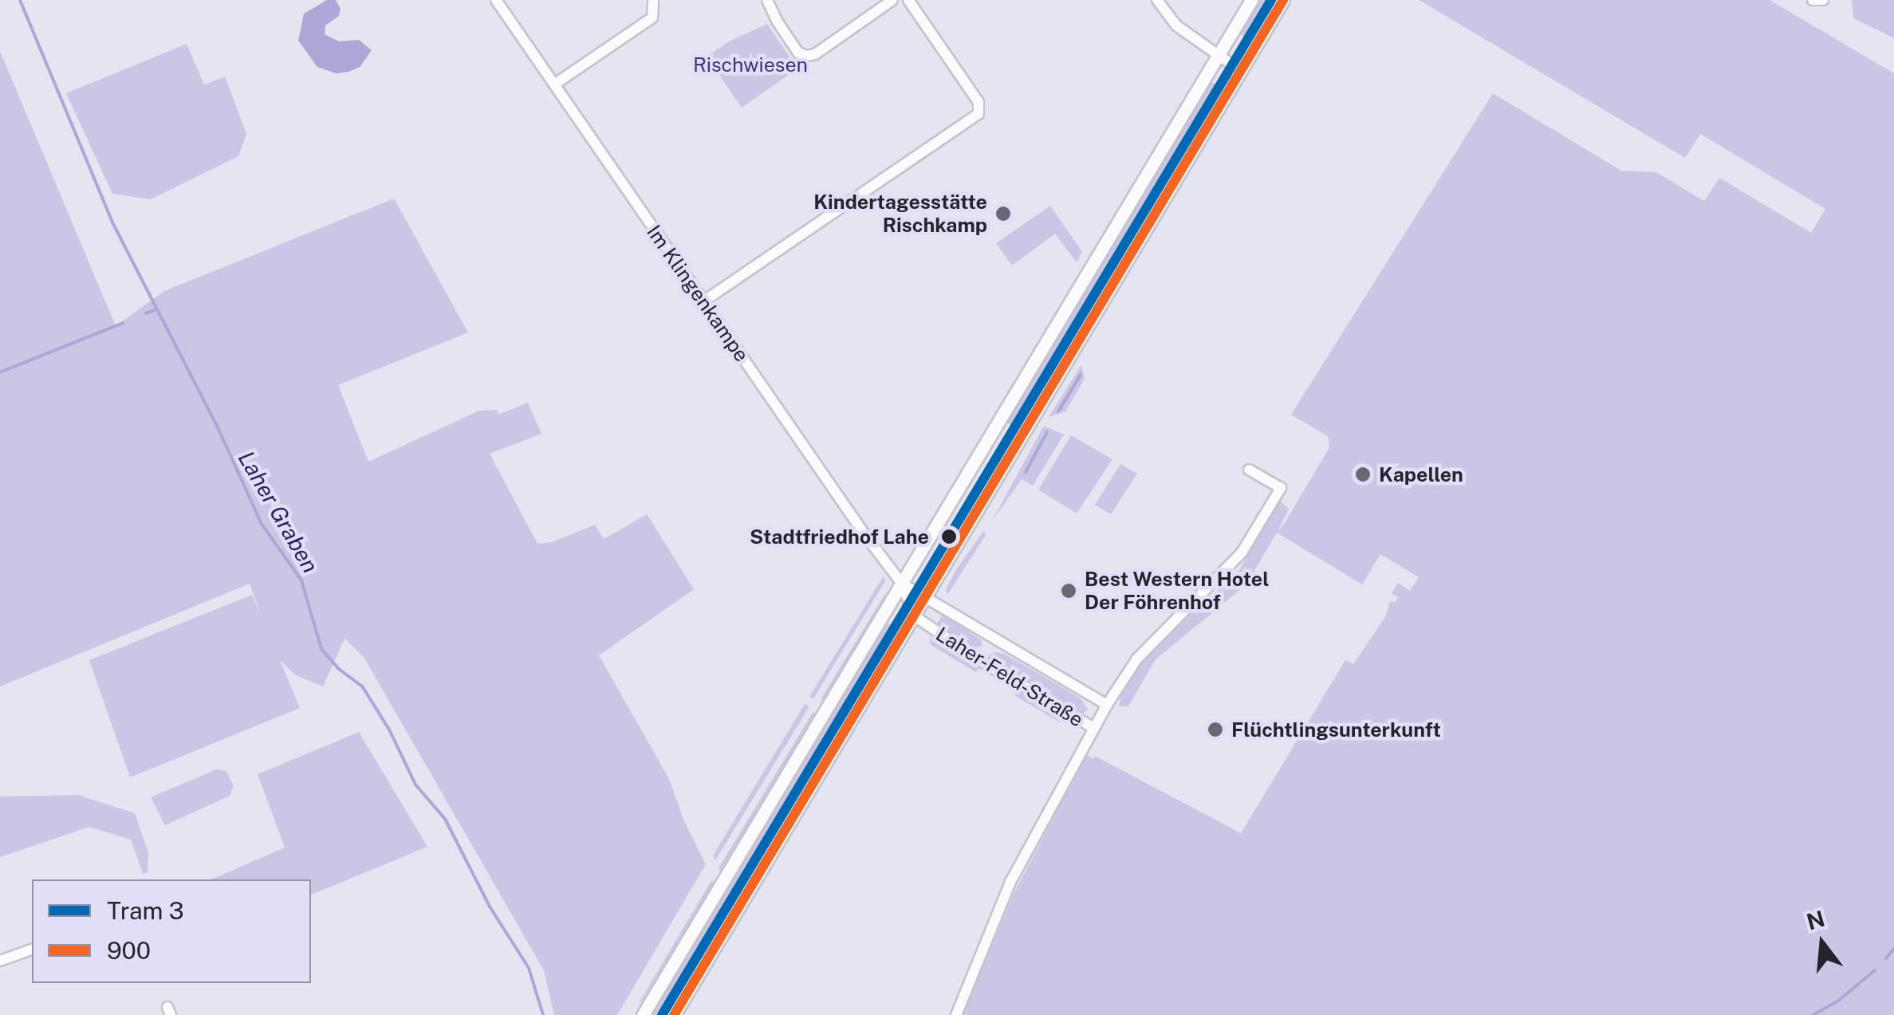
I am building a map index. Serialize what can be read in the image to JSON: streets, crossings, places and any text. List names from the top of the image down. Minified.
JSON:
{"streets":{"street":["Im Klingenkampe","Laher-Feld-Straße"]},"crossings":[["Im Klingenkampe","Laher-Feld-Straße"]],"water":["Laher Graben"],"parks":["Rischwiesen"],"places":["Kindertagesstätte Rischkamp","Kapellen","Stadtfriedhof Lahe","Best Western Hotel Der Föhrenhof","Flüchtlingsunterkunft"],"lines":["tram line 3","transit line 900"],"legend":["Tram 3","900"],"north":"top"}
